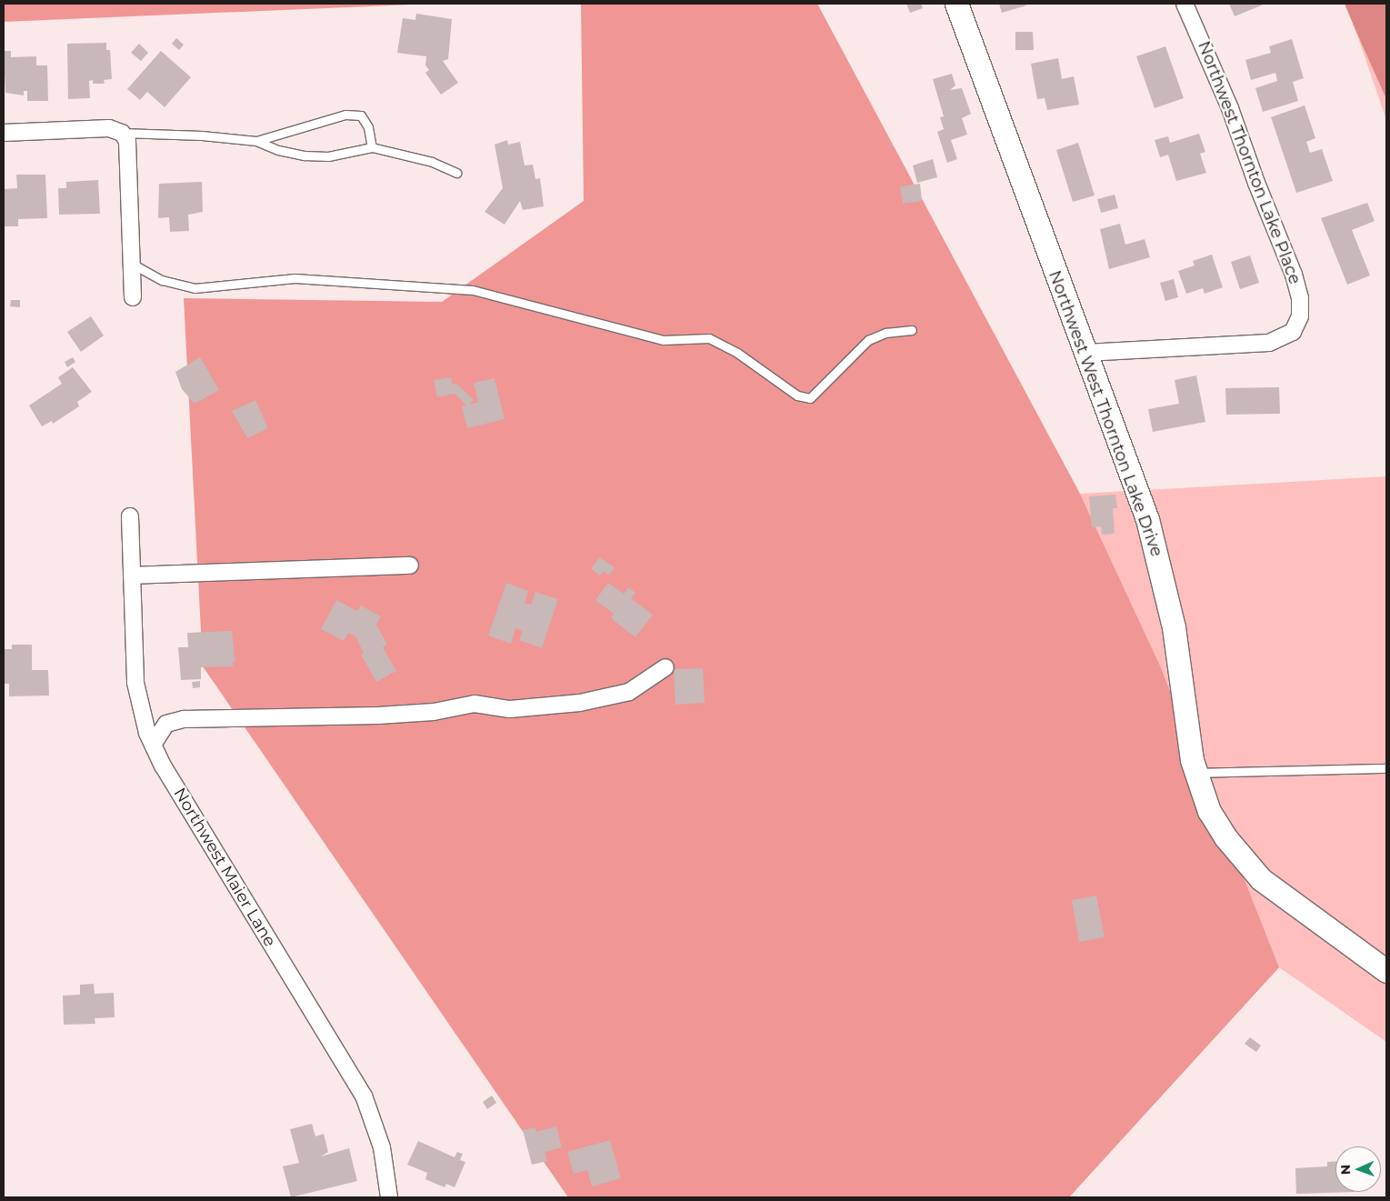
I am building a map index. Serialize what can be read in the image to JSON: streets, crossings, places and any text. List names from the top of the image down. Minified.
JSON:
{"streets":{"street":["Northwest Thornton Lake Place","Northwest West Thornton Lake Drive","Northwest Maier Lane"]},"crossings":[["Northwest Thornton Lake Place","Northwest West Thornton Lake Drive"]],"north":"left"}
